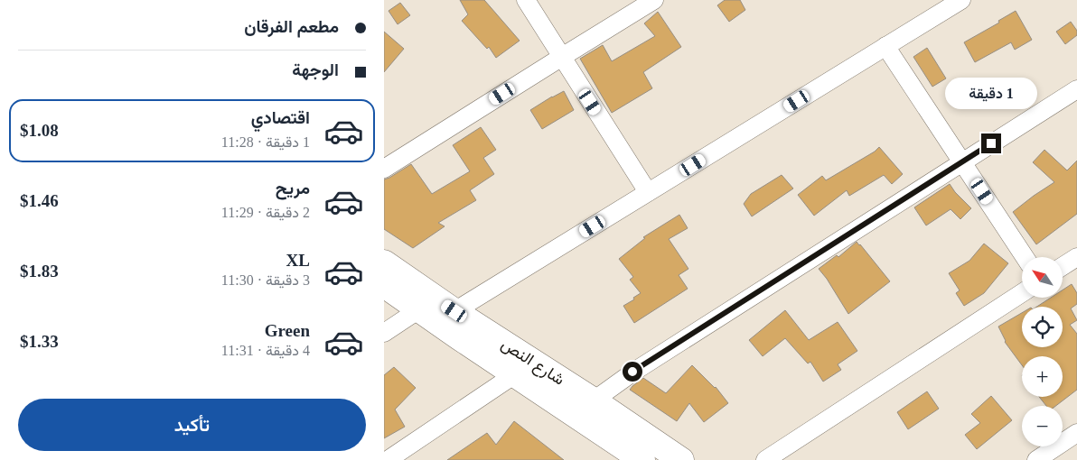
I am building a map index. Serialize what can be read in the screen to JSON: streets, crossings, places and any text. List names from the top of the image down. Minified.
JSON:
{"streets":{"main road":["شارع النص"]},"north":"top left","page":{"banner":["مطعم الفرقان","الوجهة"],"bubble":"1 دقيقة","list":[{"name":"اقتصادي","note":"1 دقيقة · 11:28","value":"$1.08"},{"name":"مريح","note":"2 دقيقة · 11:29","value":"$1.46"},{"name":"XL","note":"3 دقيقة · 11:30","value":"$1.83"},{"name":"Green","note":"4 دقيقة · 11:31","value":"$1.33"}],"map_buttons":["+","−"],"buttons":"تأكيد"}}
